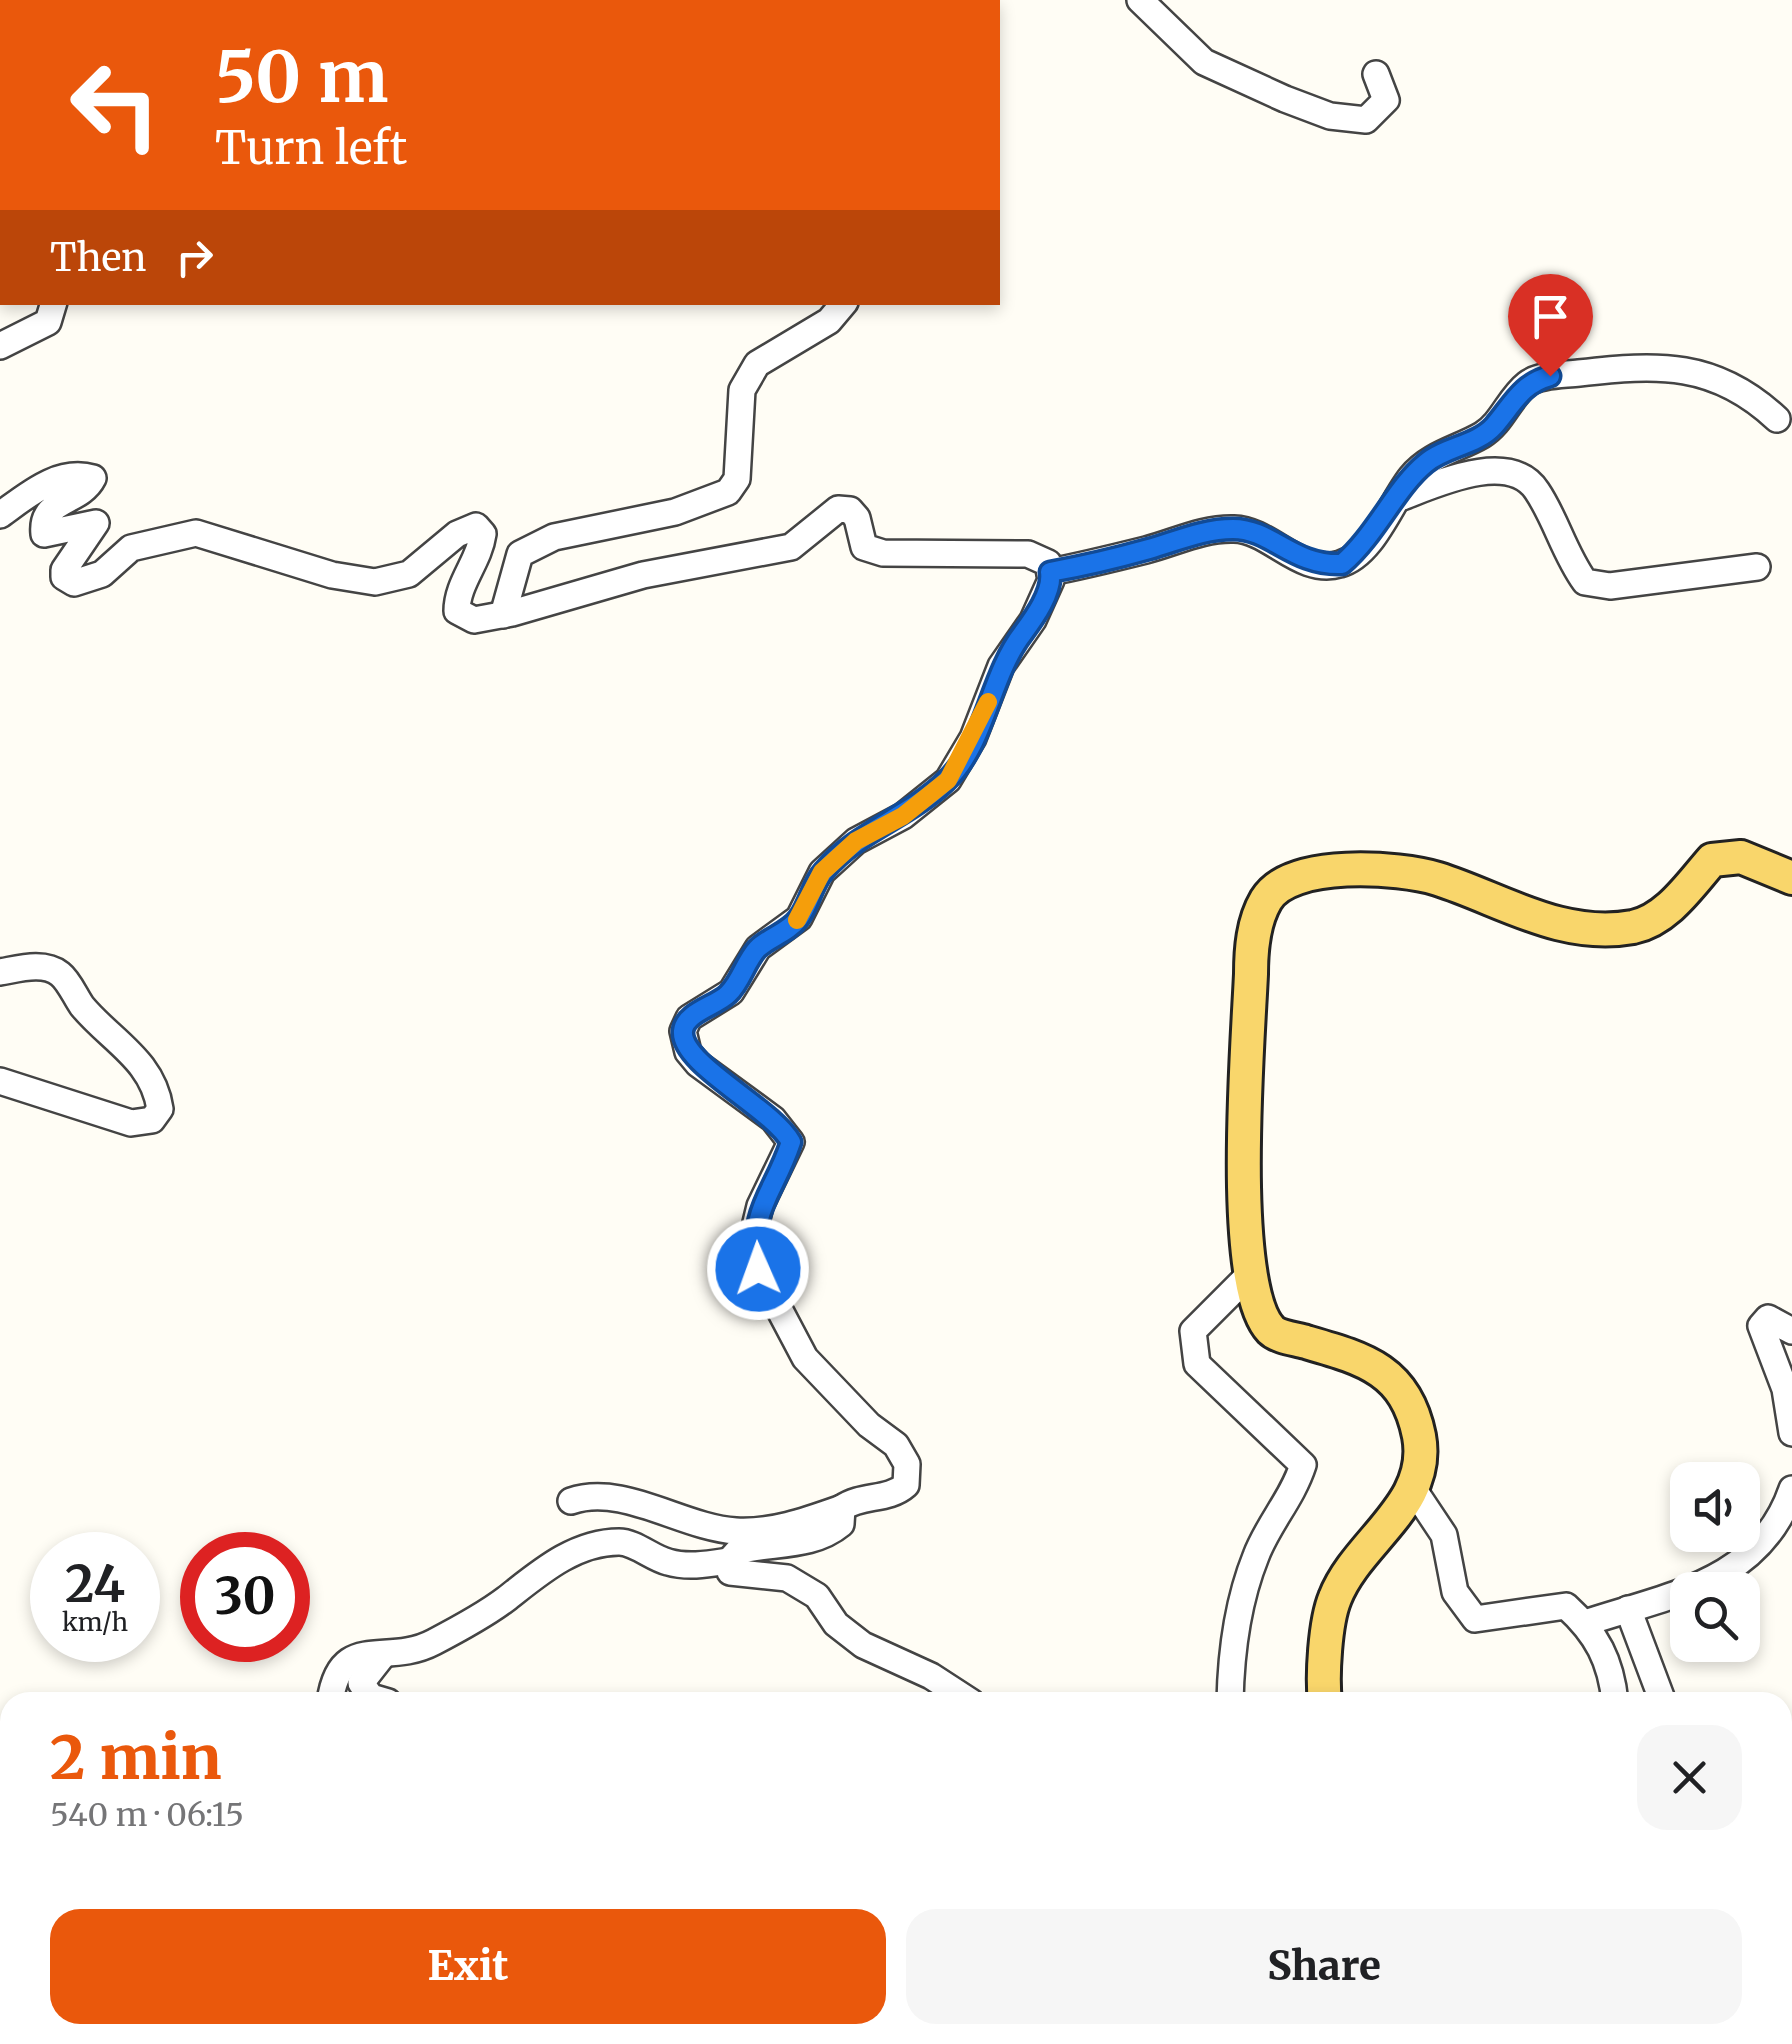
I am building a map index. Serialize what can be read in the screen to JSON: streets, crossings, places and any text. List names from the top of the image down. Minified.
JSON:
{"page":{"turn":["50 m","Turn left"],"then":"Then","speed":"24 km/h","limit":"30","heading":["2 min","540 m · 06:15"],"buttons":["Exit","Share"]}}
